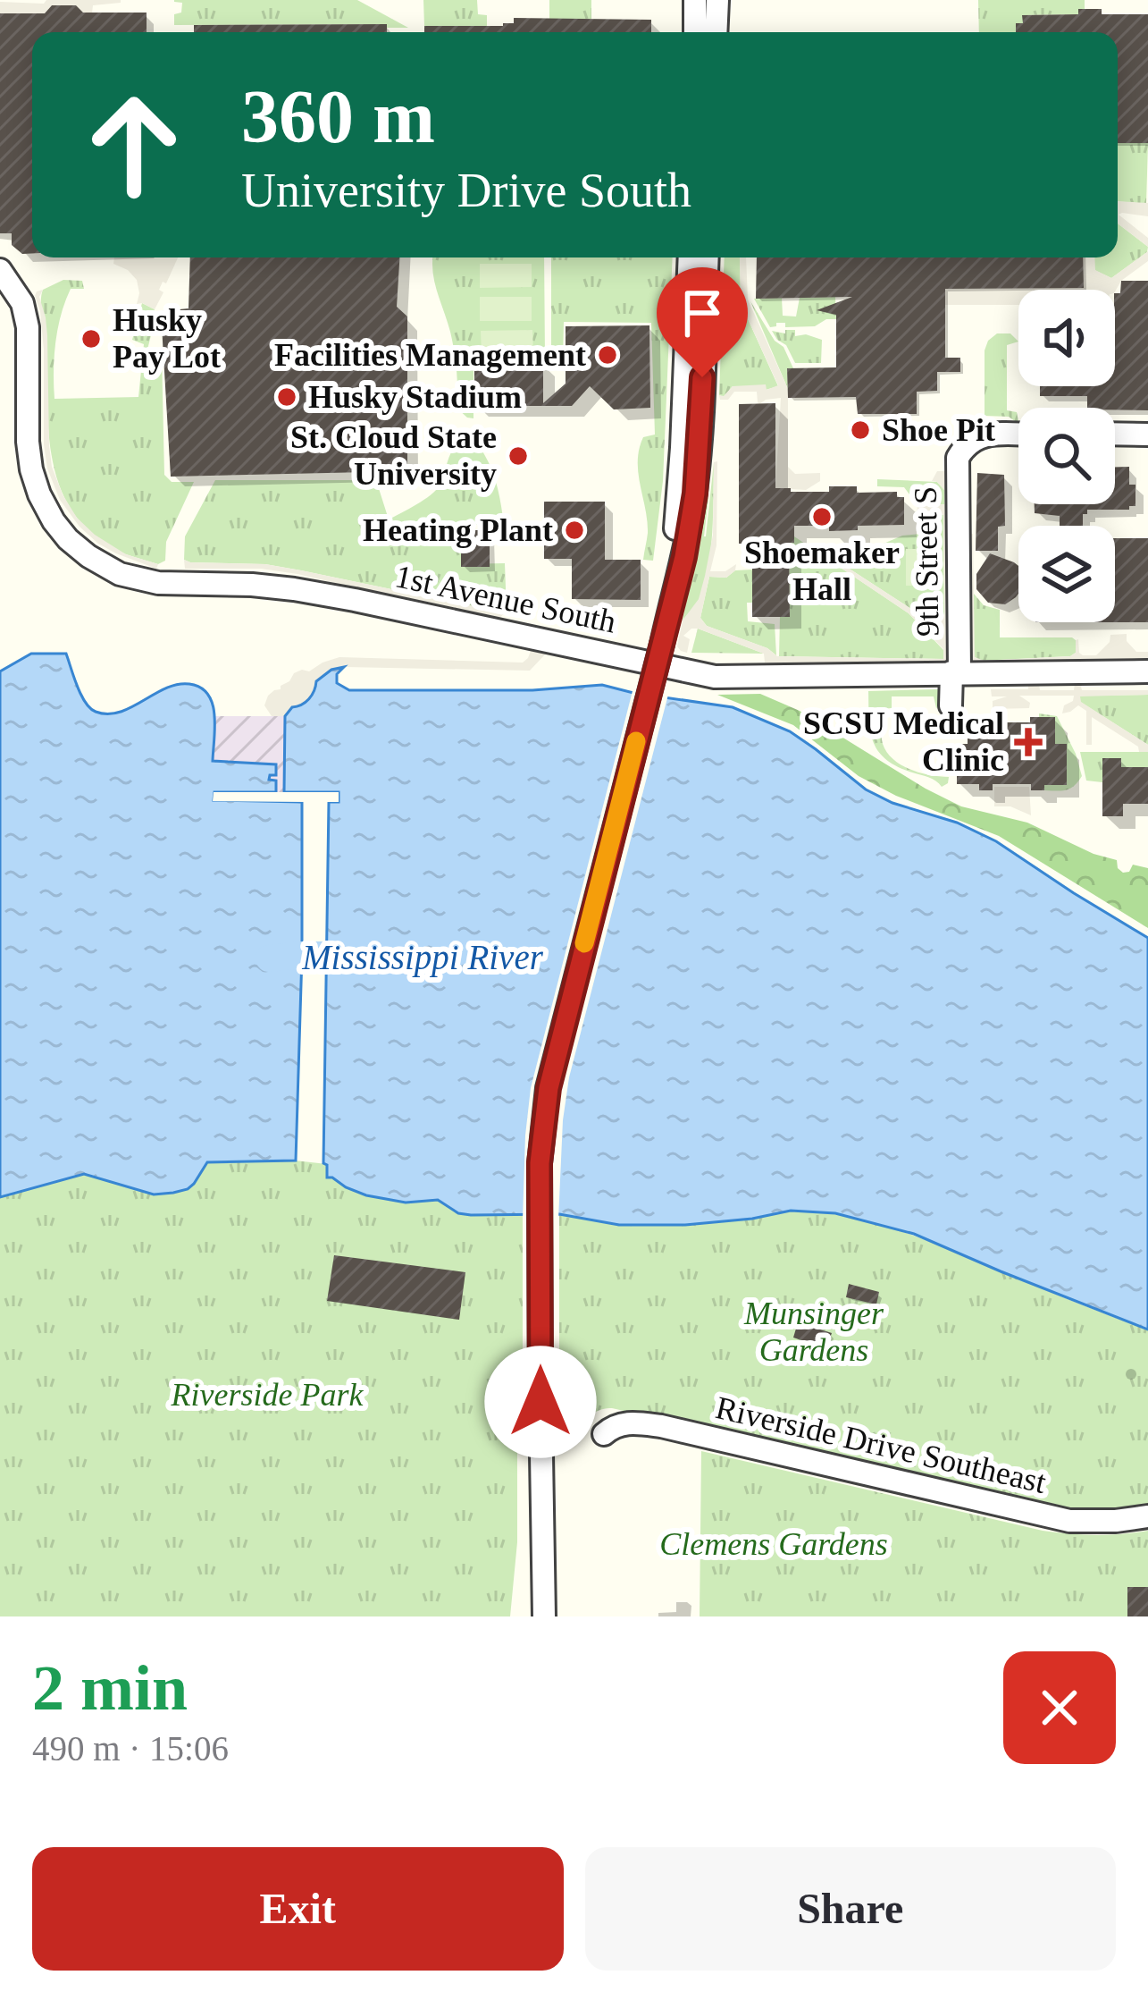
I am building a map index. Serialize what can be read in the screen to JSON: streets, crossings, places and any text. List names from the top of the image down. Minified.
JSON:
{"streets":{"street":["9th Street S","1st Avenue South","Riverside Drive Southeast"]},"crossings":[["9th Street S","1st Avenue South"]],"water":["Mississippi River"],"parks":["Munsinger Gardens","Riverside Park","Clemens Gardens"],"places":{"other":["Husky Pay Lot","Facilities Management","Husky Stadium","Shoe Pit","St. Cloud State University","Shoemaker Hall","Heating Plant"],"health":["SCSU Medical Clinic"]},"page":{"turn":["360 m","University Drive South"],"heading":["2 min","490 m · 15:06"],"buttons":["Exit","Share"]}}
